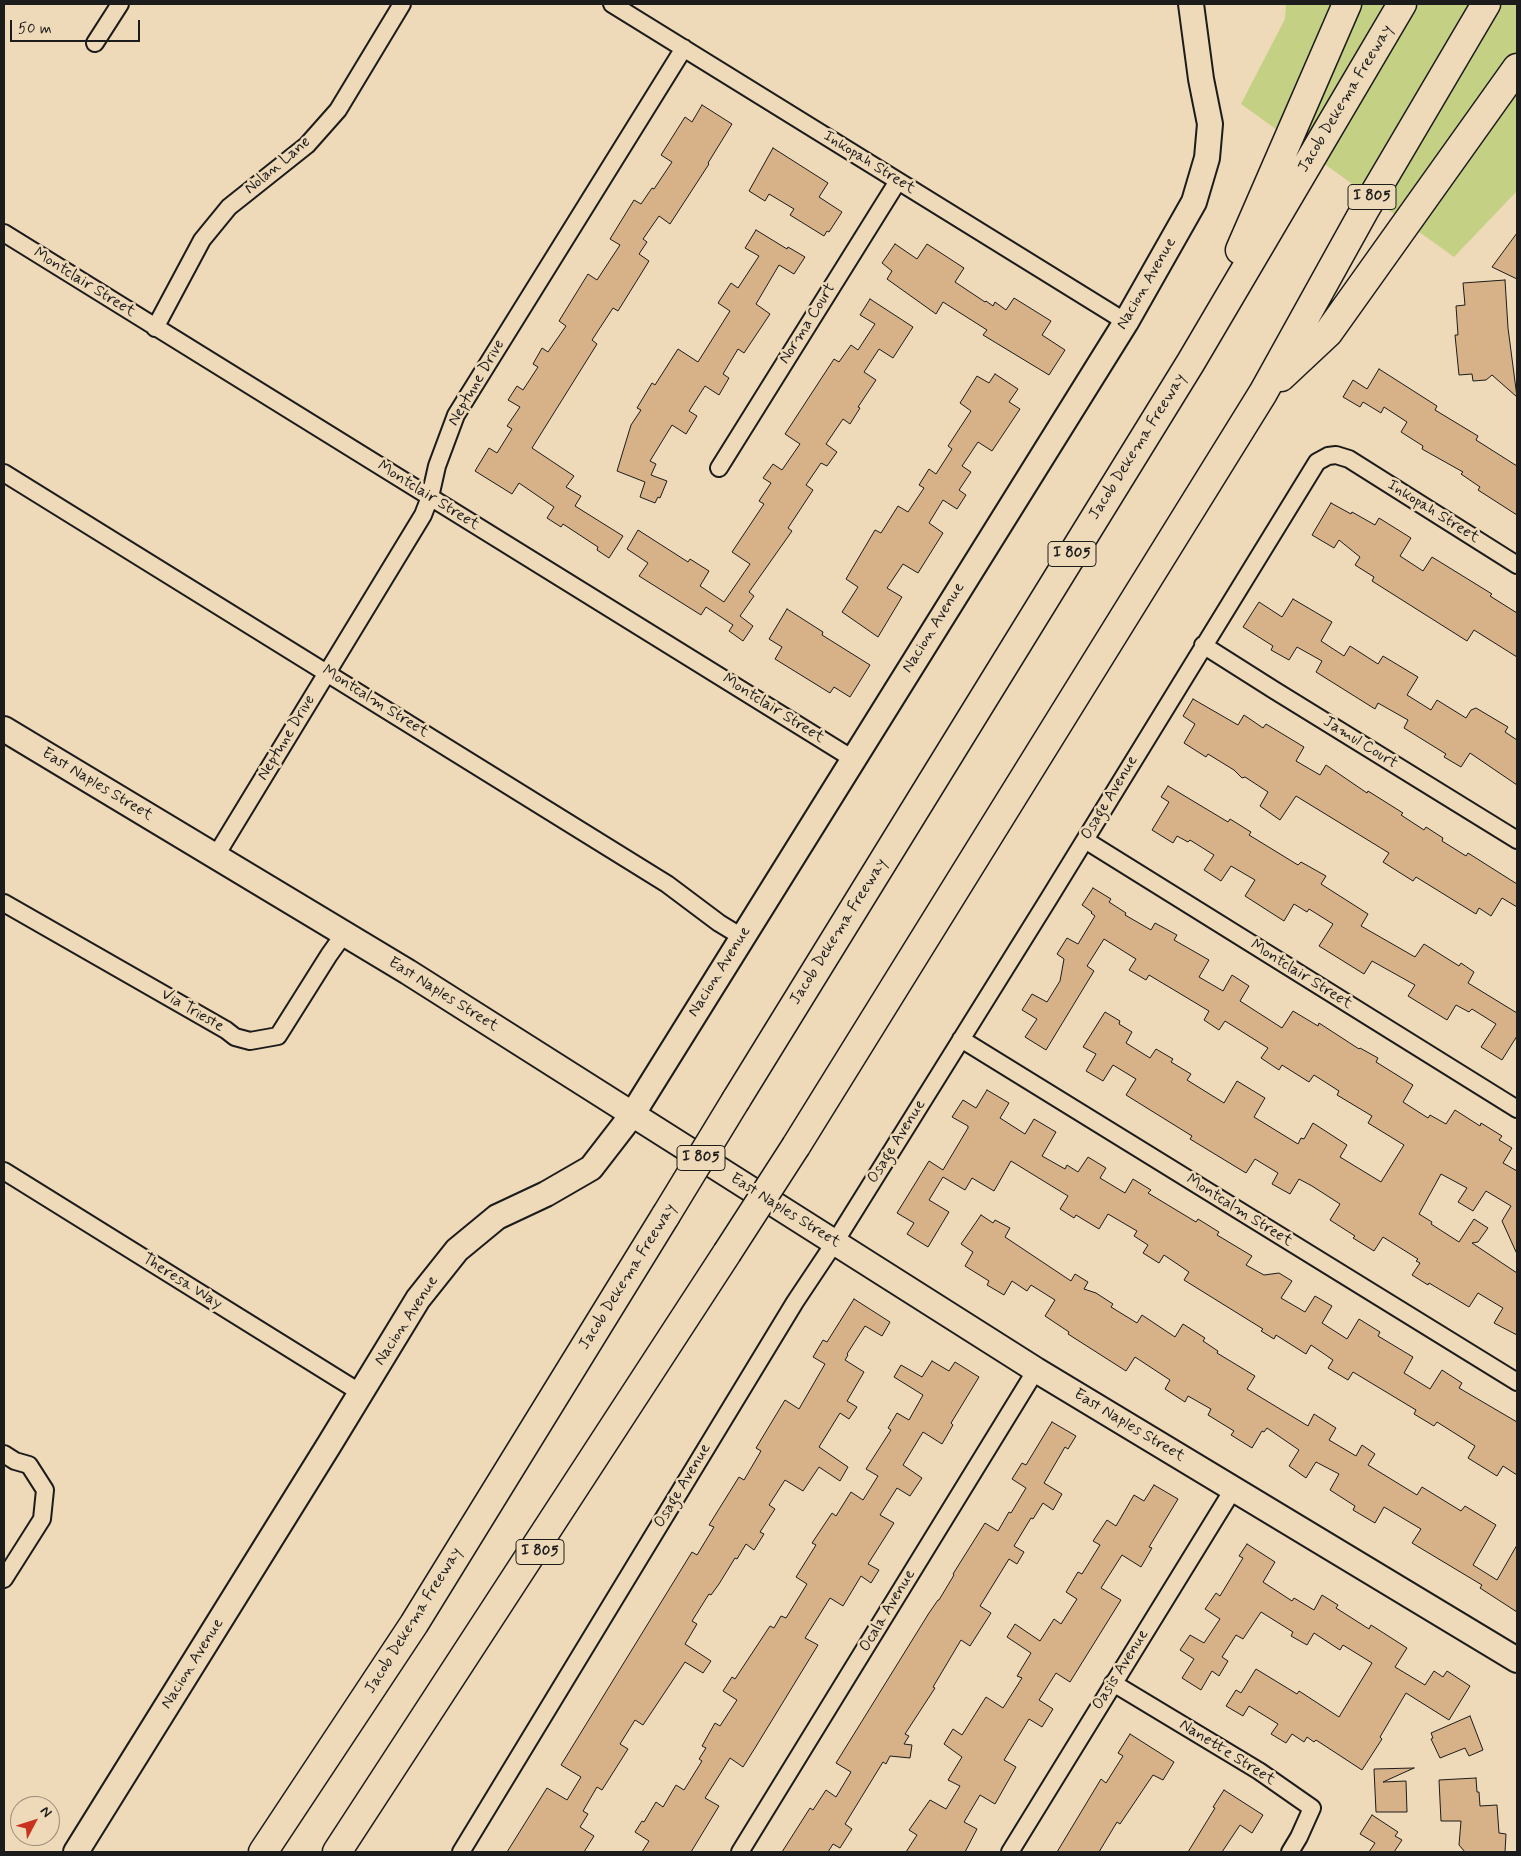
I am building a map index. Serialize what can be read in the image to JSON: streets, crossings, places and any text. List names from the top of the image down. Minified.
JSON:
{"streets":{"highway":["Jacob Dekema Freeway","I 805"],"street":["Inkopah Street","Nolan Lane","Montclair Street","Nacion Avenue","Norma Court","Neptune Drive","Montcalm Street","Jamul Court","East Naples Street","Osage Avenue","Via Trieste","Theresa Way","Ocala Avenue","Oasis Avenue","Nanette Street"]},"crossings":[["Inkopah Street","Nacion Avenue"],["Inkopah Street","Norma Court"],["Inkopah Street","Neptune Drive"],["Inkopah Street","Osage Avenue"],["Nolan Lane","Montclair Street"],["Montclair Street","Nacion Avenue"],["Montclair Street","Neptune Drive"],["Montclair Street","Osage Avenue"],["Nacion Avenue","Montcalm Street"],["Nacion Avenue","East Naples Street"],["Nacion Avenue","Theresa Way"],["Neptune Drive","Montcalm Street"],["Neptune Drive","East Naples Street"],["Montcalm Street","Osage Avenue"],["Jamul Court","Osage Avenue"],["East Naples Street","Osage Avenue"],["East Naples Street","Via Trieste"],["East Naples Street","Ocala Avenue"],["East Naples Street","Oasis Avenue"],["Oasis Avenue","Nanette Street"]],"scale_bar":"50 m","north":"top right"}
